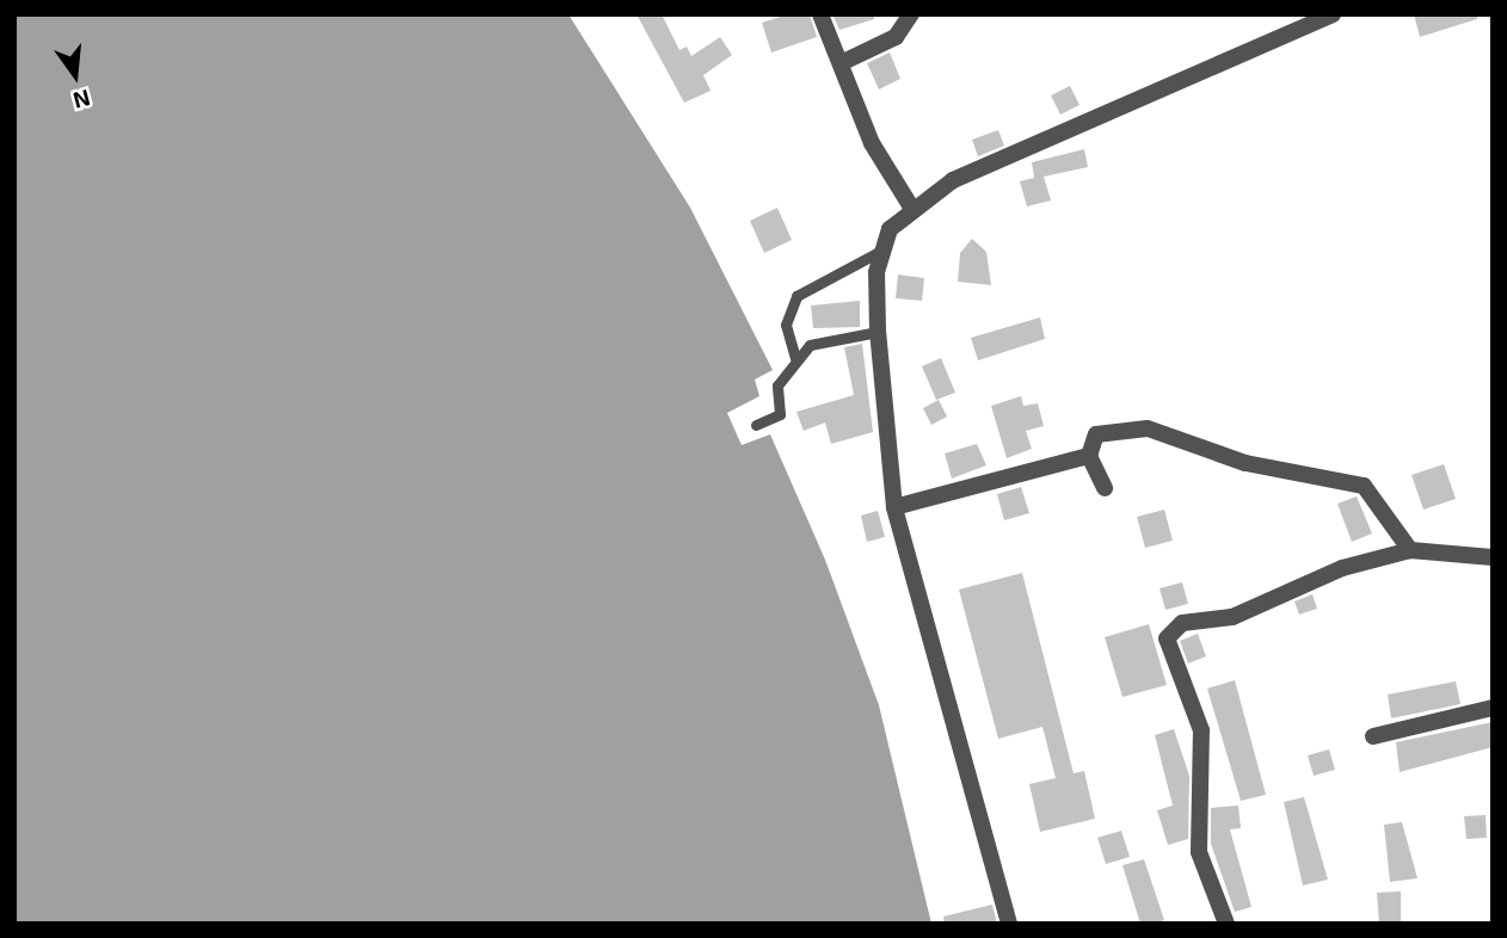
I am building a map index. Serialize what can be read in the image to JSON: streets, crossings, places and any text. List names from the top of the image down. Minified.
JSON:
{"north":"bottom"}
